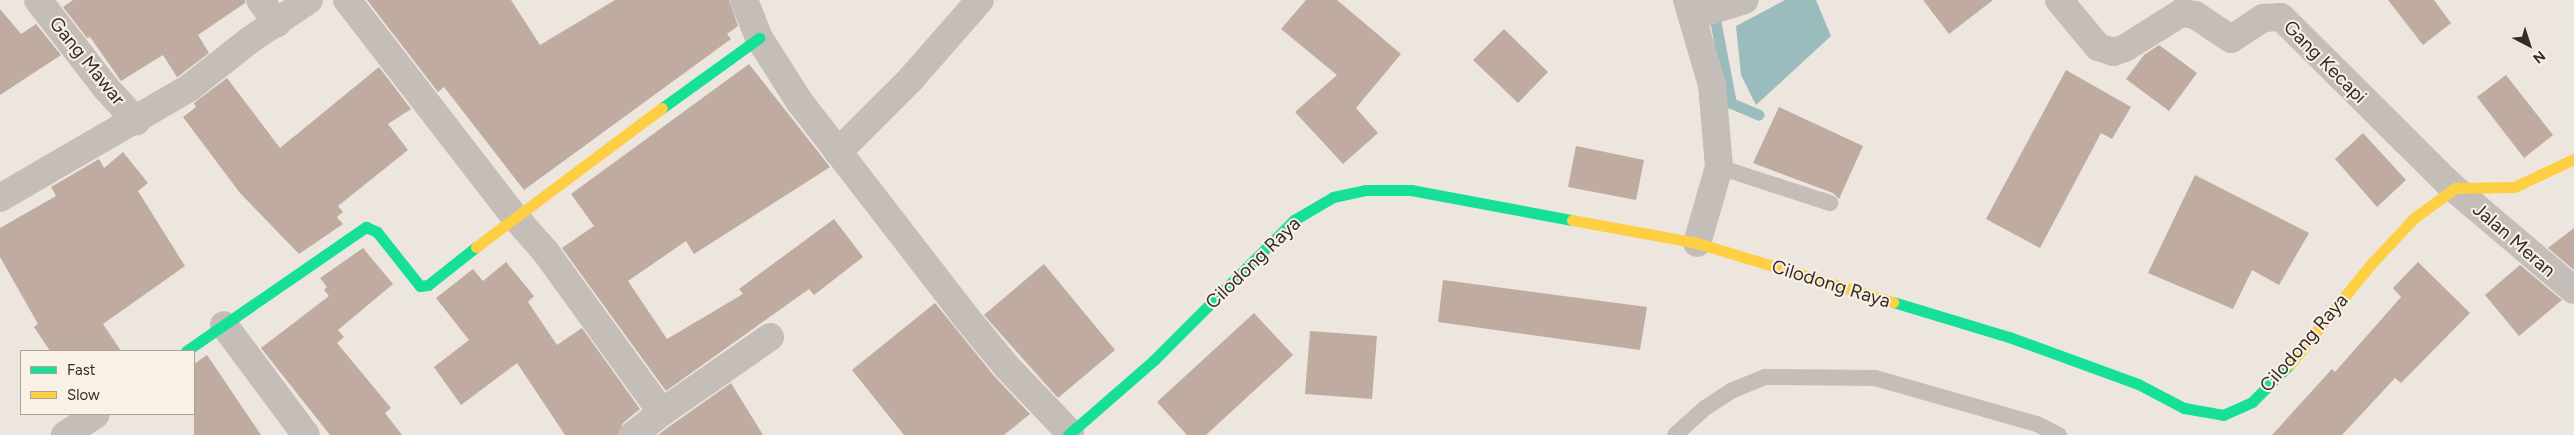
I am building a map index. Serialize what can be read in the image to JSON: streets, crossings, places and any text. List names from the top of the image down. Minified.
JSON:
{"streets":{"street":["Gang Mawar","Gang Kecapi","Jalan Meran","Cilodong Raya"]},"crossings":[["Gang Kecapi","Jalan Meran"],["Gang Kecapi","Cilodong Raya"],["Jalan Meran","Cilodong Raya"]],"legend":["Fast","Slow"],"north":"bottom right"}
